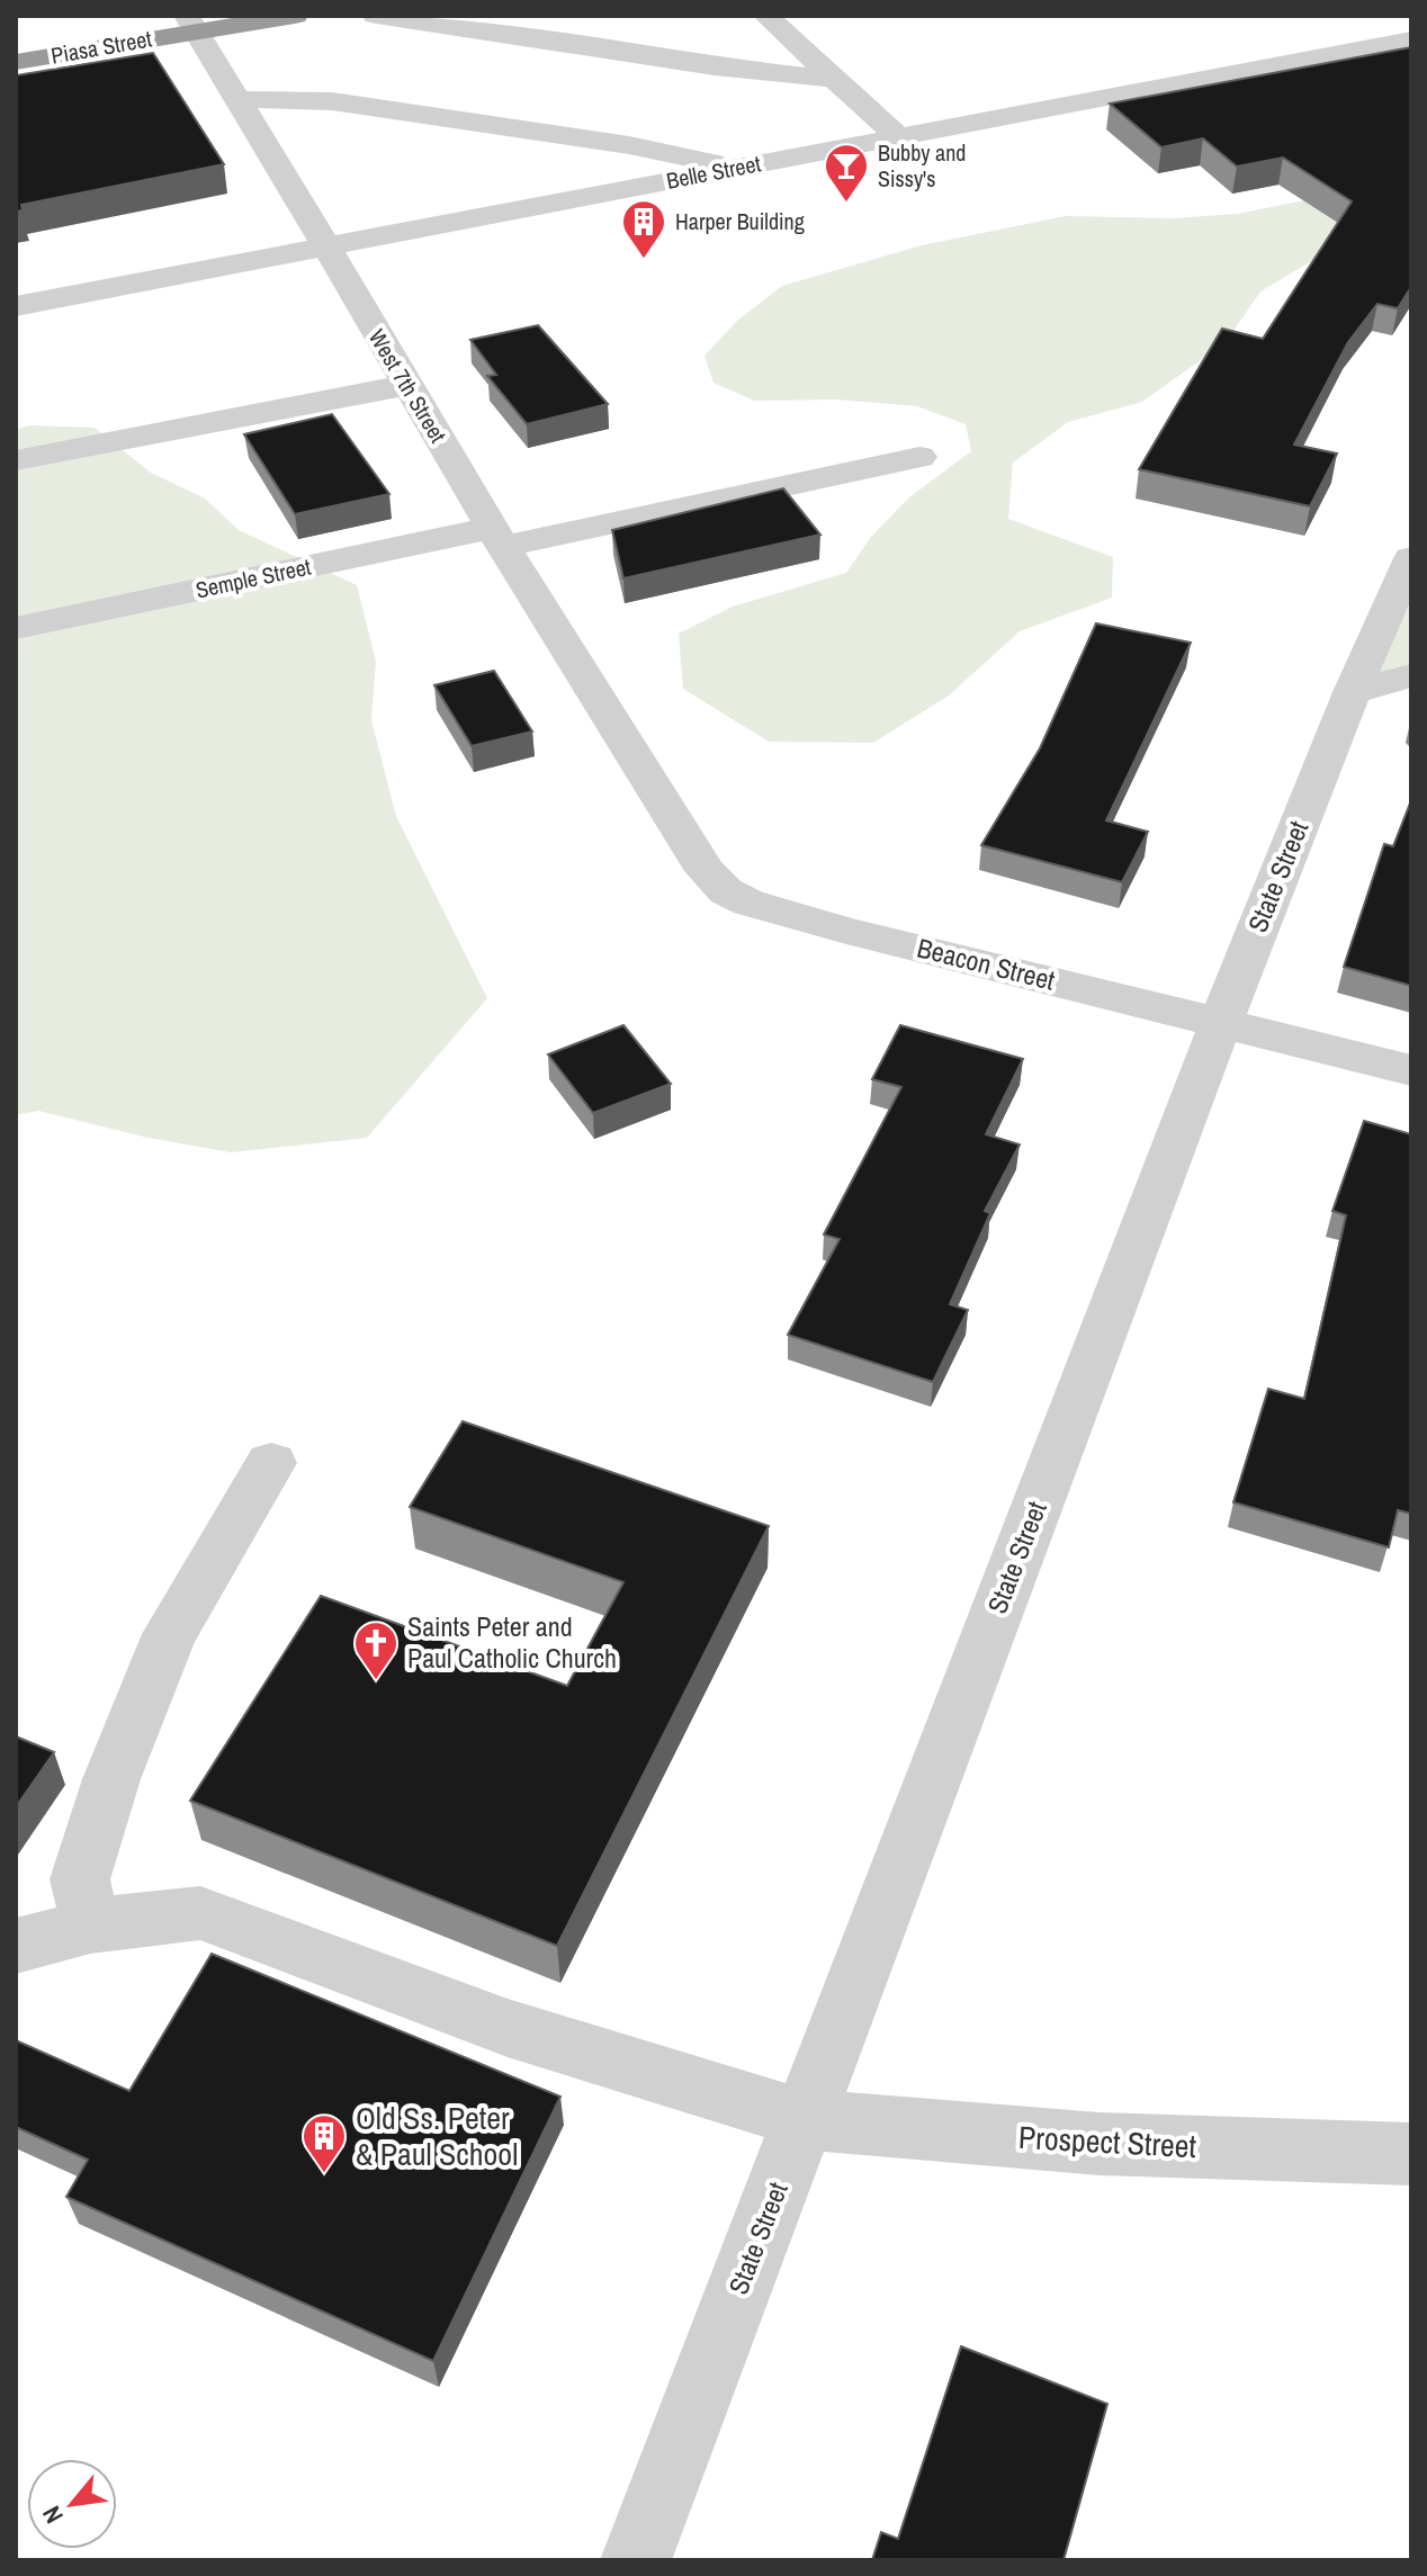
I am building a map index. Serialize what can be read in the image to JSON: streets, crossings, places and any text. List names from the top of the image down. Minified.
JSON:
{"streets":{"highway":["Piasa Street"],"street":["Belle Street","West 7th Street","Semple Street","State Street","Beacon Street","Prospect Street"]},"crossings":[["Piasa Street","West 7th Street"],["Belle Street","West 7th Street"],["West 7th Street","Semple Street"],["West 7th Street","Beacon Street"],["State Street","Beacon Street"],["State Street","Prospect Street"]],"places":{"bar":["Bubby and Sissy's"],"building":["Harper Building","Old Ss. Peter & Paul School"],"church":["Saints Peter and Paul Catholic Church"]},"north":"bottom left"}
